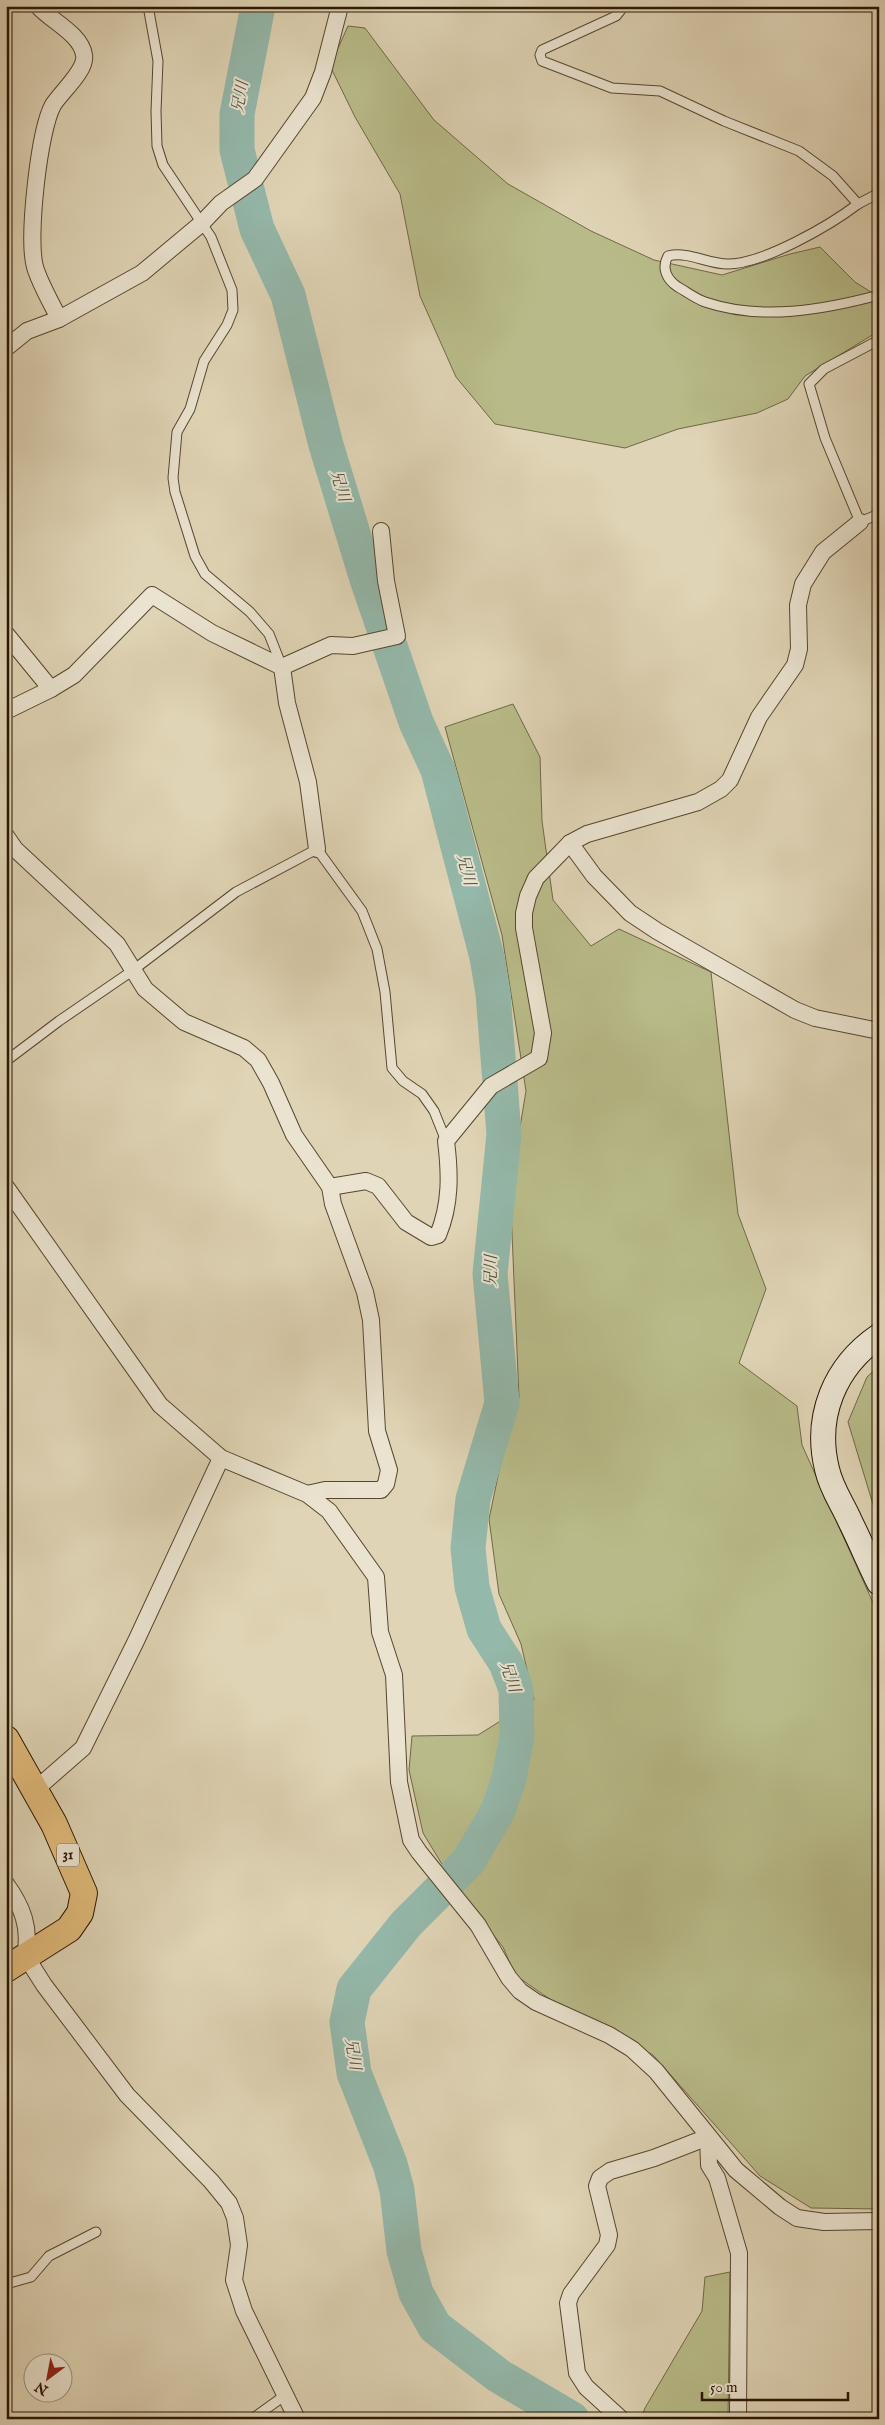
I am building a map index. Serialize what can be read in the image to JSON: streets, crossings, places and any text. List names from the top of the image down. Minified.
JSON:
{"streets":{"main road":["31"]},"water":["兄川"],"scale_bar":"50 m","north":"bottom left"}
